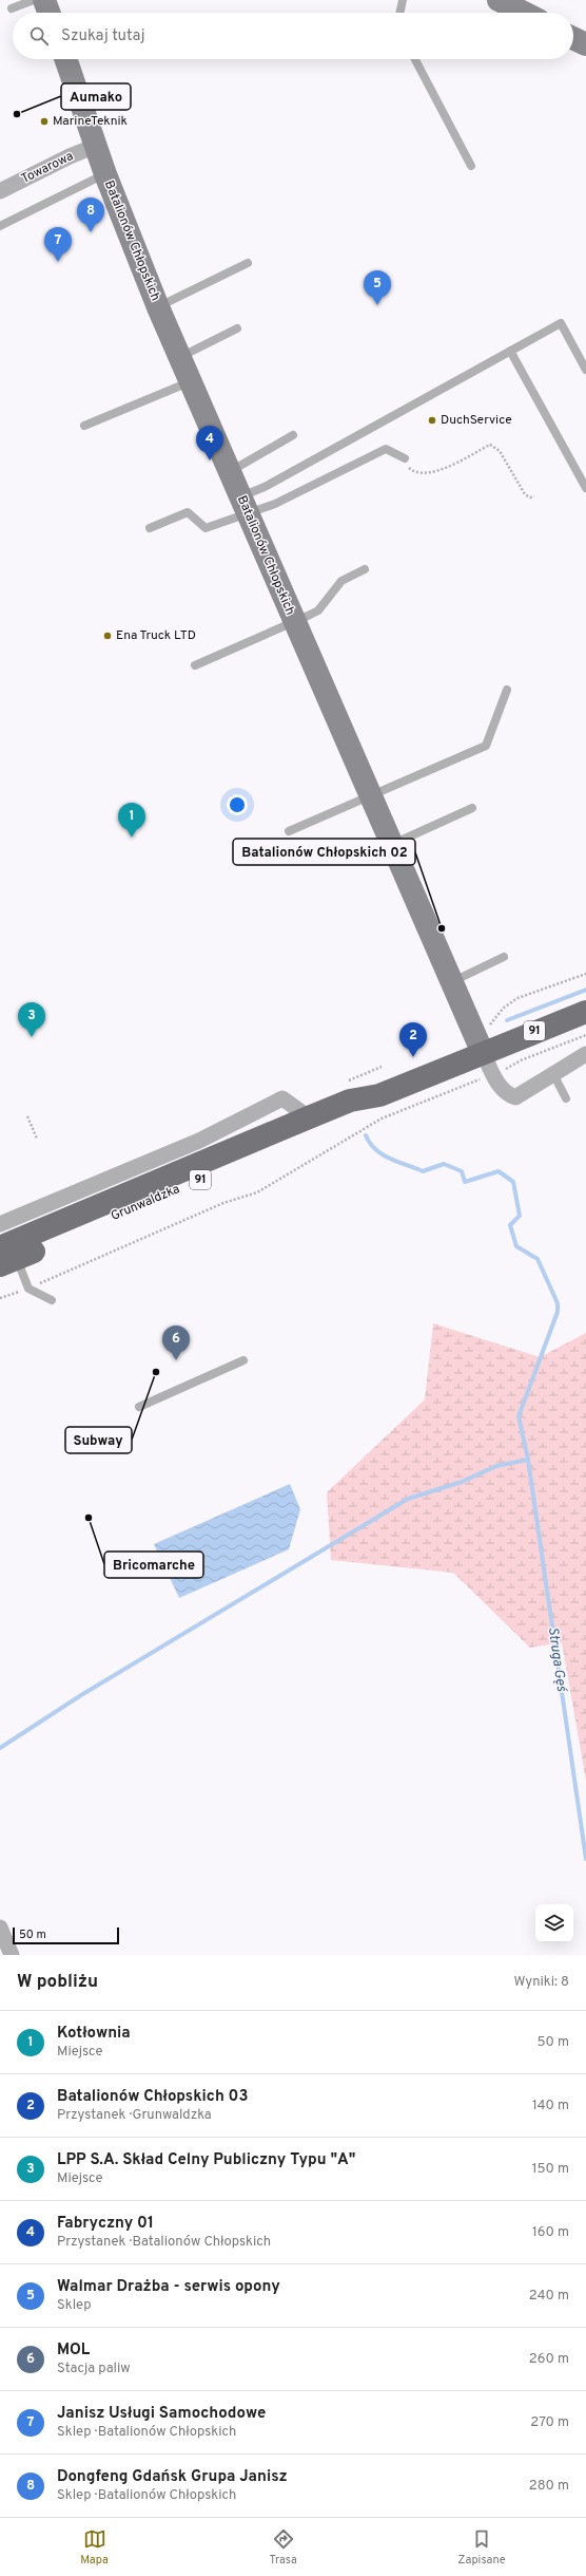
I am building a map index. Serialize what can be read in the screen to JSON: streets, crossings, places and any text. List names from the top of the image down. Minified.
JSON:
{"streets":{"main road":["91","Grunwaldzka"],"street":["Towarowa","Batalionów Chłopskich"]},"crossings":[["Towarowa","Batalionów Chłopskich"],["Batalionów Chłopskich","Grunwaldzka"]],"water":["Struga Gęś"],"places":["Aumako","MarineTeknik","DuchService","Ena Truck LTD","Batalionów Chłopskich 02","Subway","Bricomarche"],"scale_bar":"50 m","page":{"search":"Szukaj tutaj","pins":["8","7","5","4","1","3","2","6"],"scale":"50 m","heading":["W pobliżu","Wyniki: 8"],"list":[{"mark":"1","name":"Kotłownia","note":"Miejsce","value":"50 m"},{"mark":"2","name":"Batalionów Chłopskich 03","note":"Przystanek · Grunwaldzka","value":"140 m"},{"mark":"3","name":"LPP S.A. Skład Celny Publiczny Typu \"A\"","note":"Miejsce","value":"150 m"},{"mark":"4","name":"Fabryczny 01","note":"Przystanek · Batalionów Chłopskich","value":"160 m"},{"mark":"5","name":"Walmar Drażba - serwis opony","note":"Sklep","value":"240 m"},{"mark":"6","name":"MOL","note":"Stacja paliw","value":"260 m"},{"mark":"7","name":"Janisz Usługi Samochodowe","note":"Sklep · Batalionów Chłopskich","value":"270 m"},{"mark":"8","name":"Dongfeng Gdańsk Grupa Janisz","note":"Sklep · Batalionów Chłopskich","value":"280 m"}],"nav":["Mapa","Trasa","Zapisane"]}}
